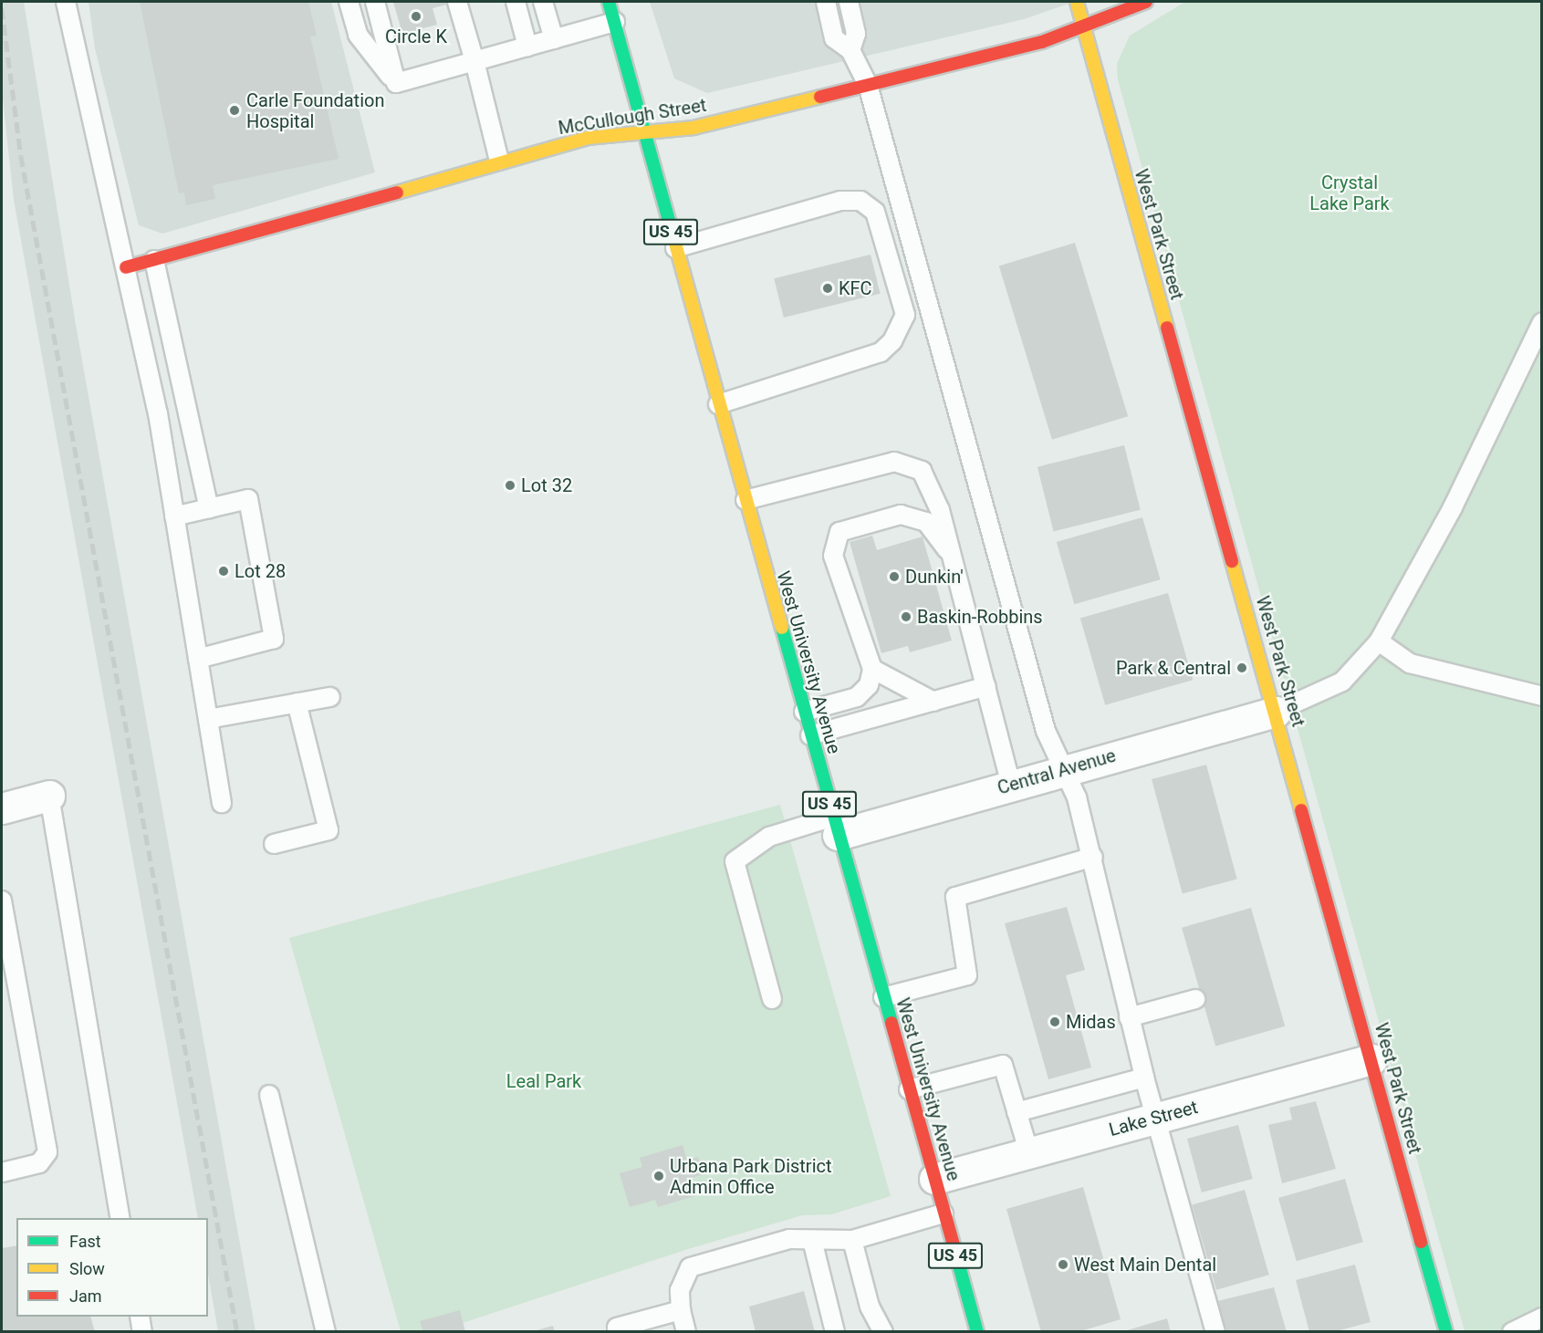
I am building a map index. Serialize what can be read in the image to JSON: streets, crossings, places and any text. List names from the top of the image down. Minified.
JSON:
{"streets":{"street":["McCullough Street","US 45","West Park Street","West University Avenue","Central Avenue","Lake Street"]},"crossings":[["McCullough Street","West Park Street"],["McCullough Street","West University Avenue"],["West Park Street","Central Avenue"],["West Park Street","Lake Street"],["West University Avenue","Central Avenue"],["West University Avenue","Lake Street"]],"parks":["Crystal Lake Park","Leal Park"],"places":["Circle K","Carle Foundation Hospital","KFC","Lot 32","Lot 28","Dunkin'","Baskin-Robbins","Park & Central","Midas","Urbana Park District Admin Office","West Main Dental"],"legend":["Fast","Slow","Jam"]}
